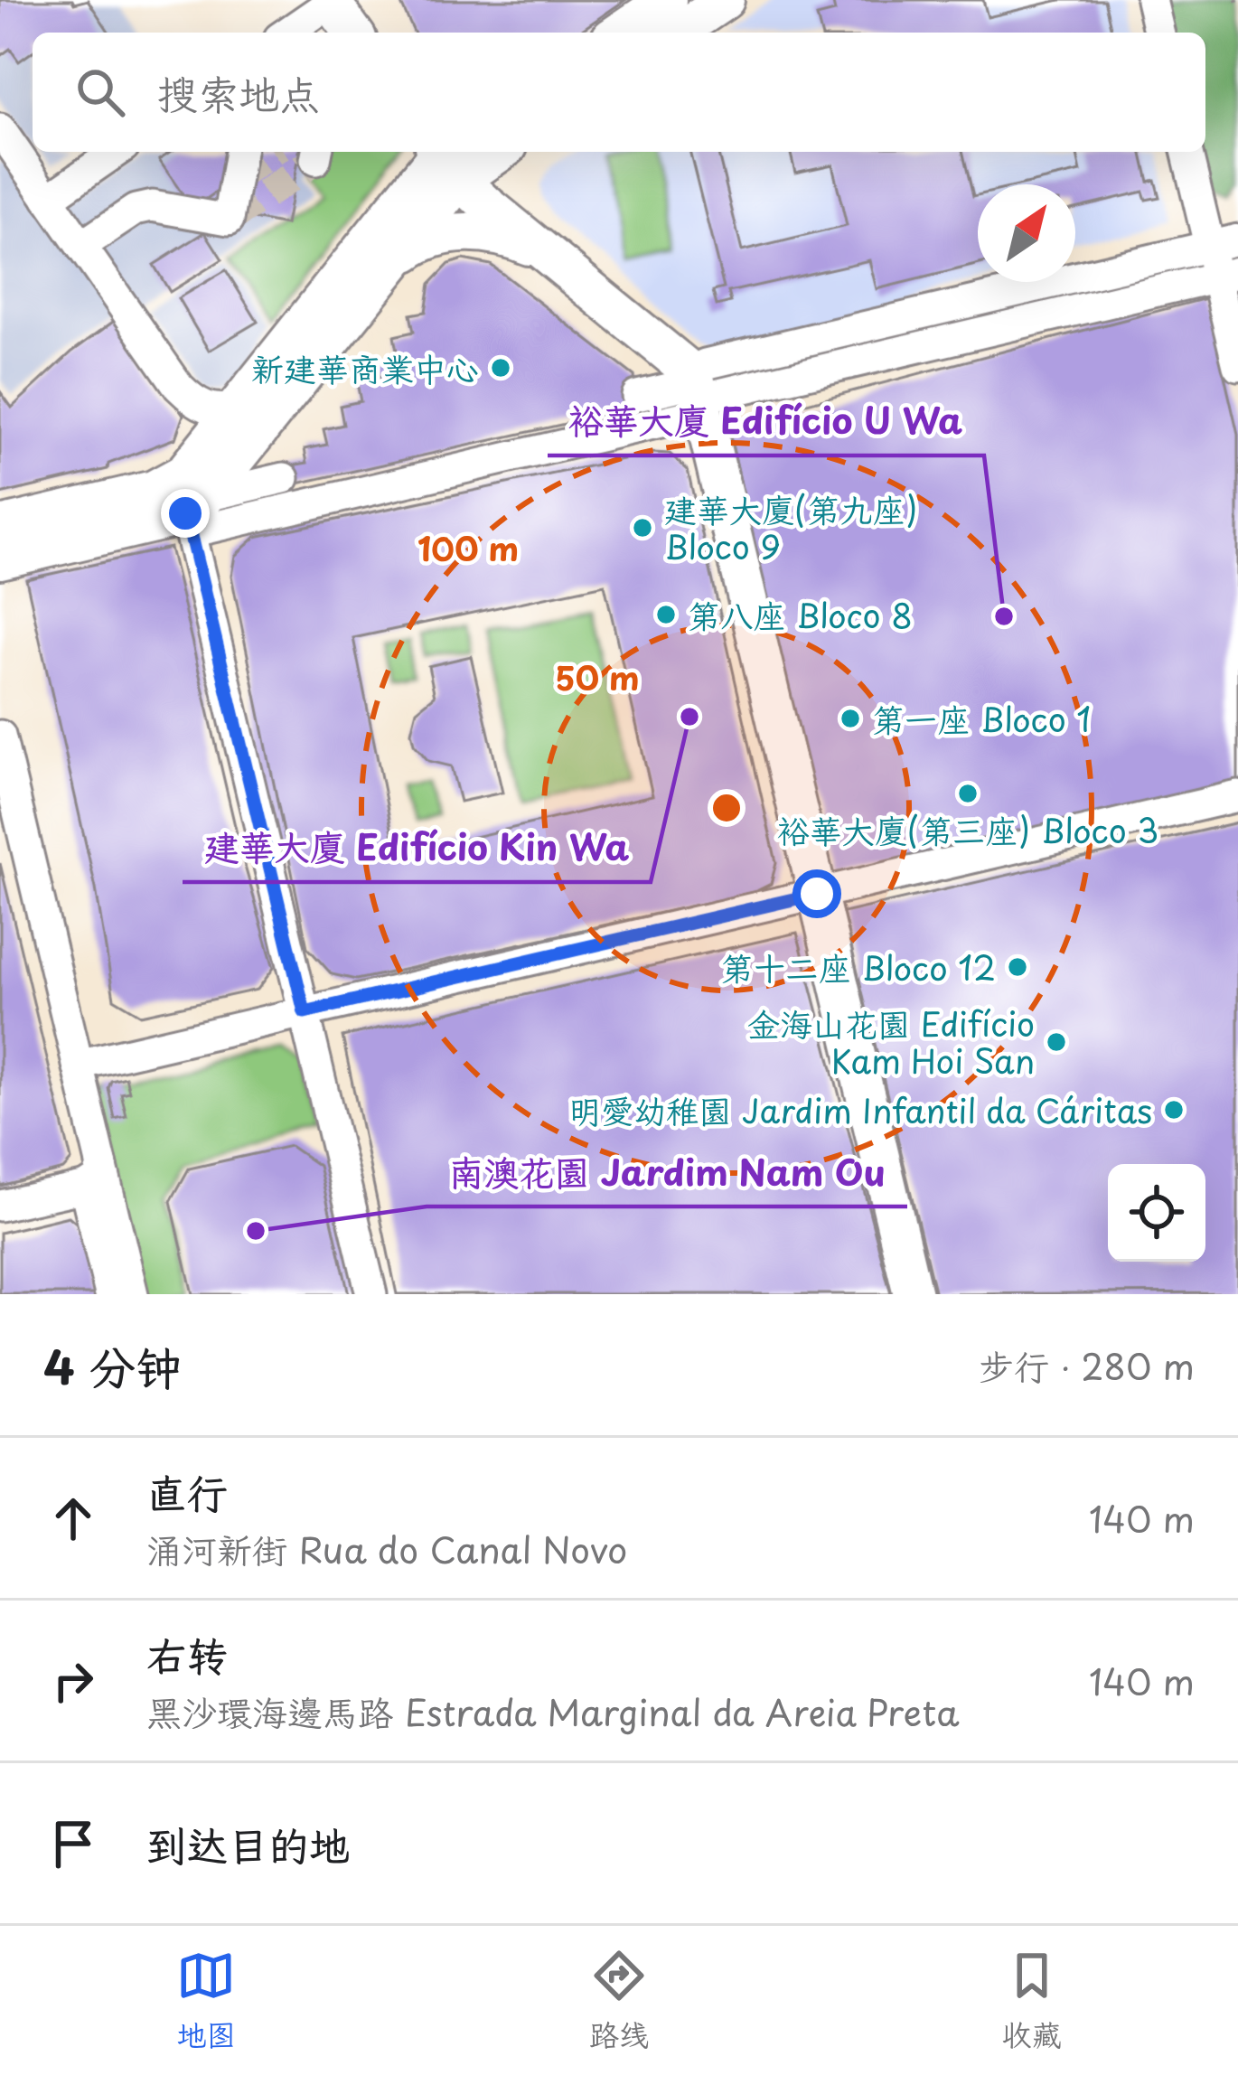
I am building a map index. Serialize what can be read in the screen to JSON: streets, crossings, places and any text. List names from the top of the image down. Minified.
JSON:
{"places":["新建華商業中心","建華大廈(第九座) Bloco 9","第八座 Bloco 8","裕華大廈 Edifício U Wa","建華大廈 Edifício Kin Wa","第一座 Bloco 1","裕華大廈(第三座) Bloco 3","第十二座 Bloco 12","金海山花園 Edifício Kam Hoi San","明愛幼稚園 Jardim Infantil da Cáritas","南澳花園 Jardim Nam Ou"],"north":"top right","page":{"search":"搜索地点","heading":["4 分钟","步行 · 280 m"],"list":[["直行","涌河新街 Rua do Canal Novo","140 m"],["右转","黑沙環海邊馬路 Estrada Marginal da Areia Preta","140 m"],"到达目的地"],"nav":["地图","路线","收藏"]},"rings":["100 m","50 m"]}
